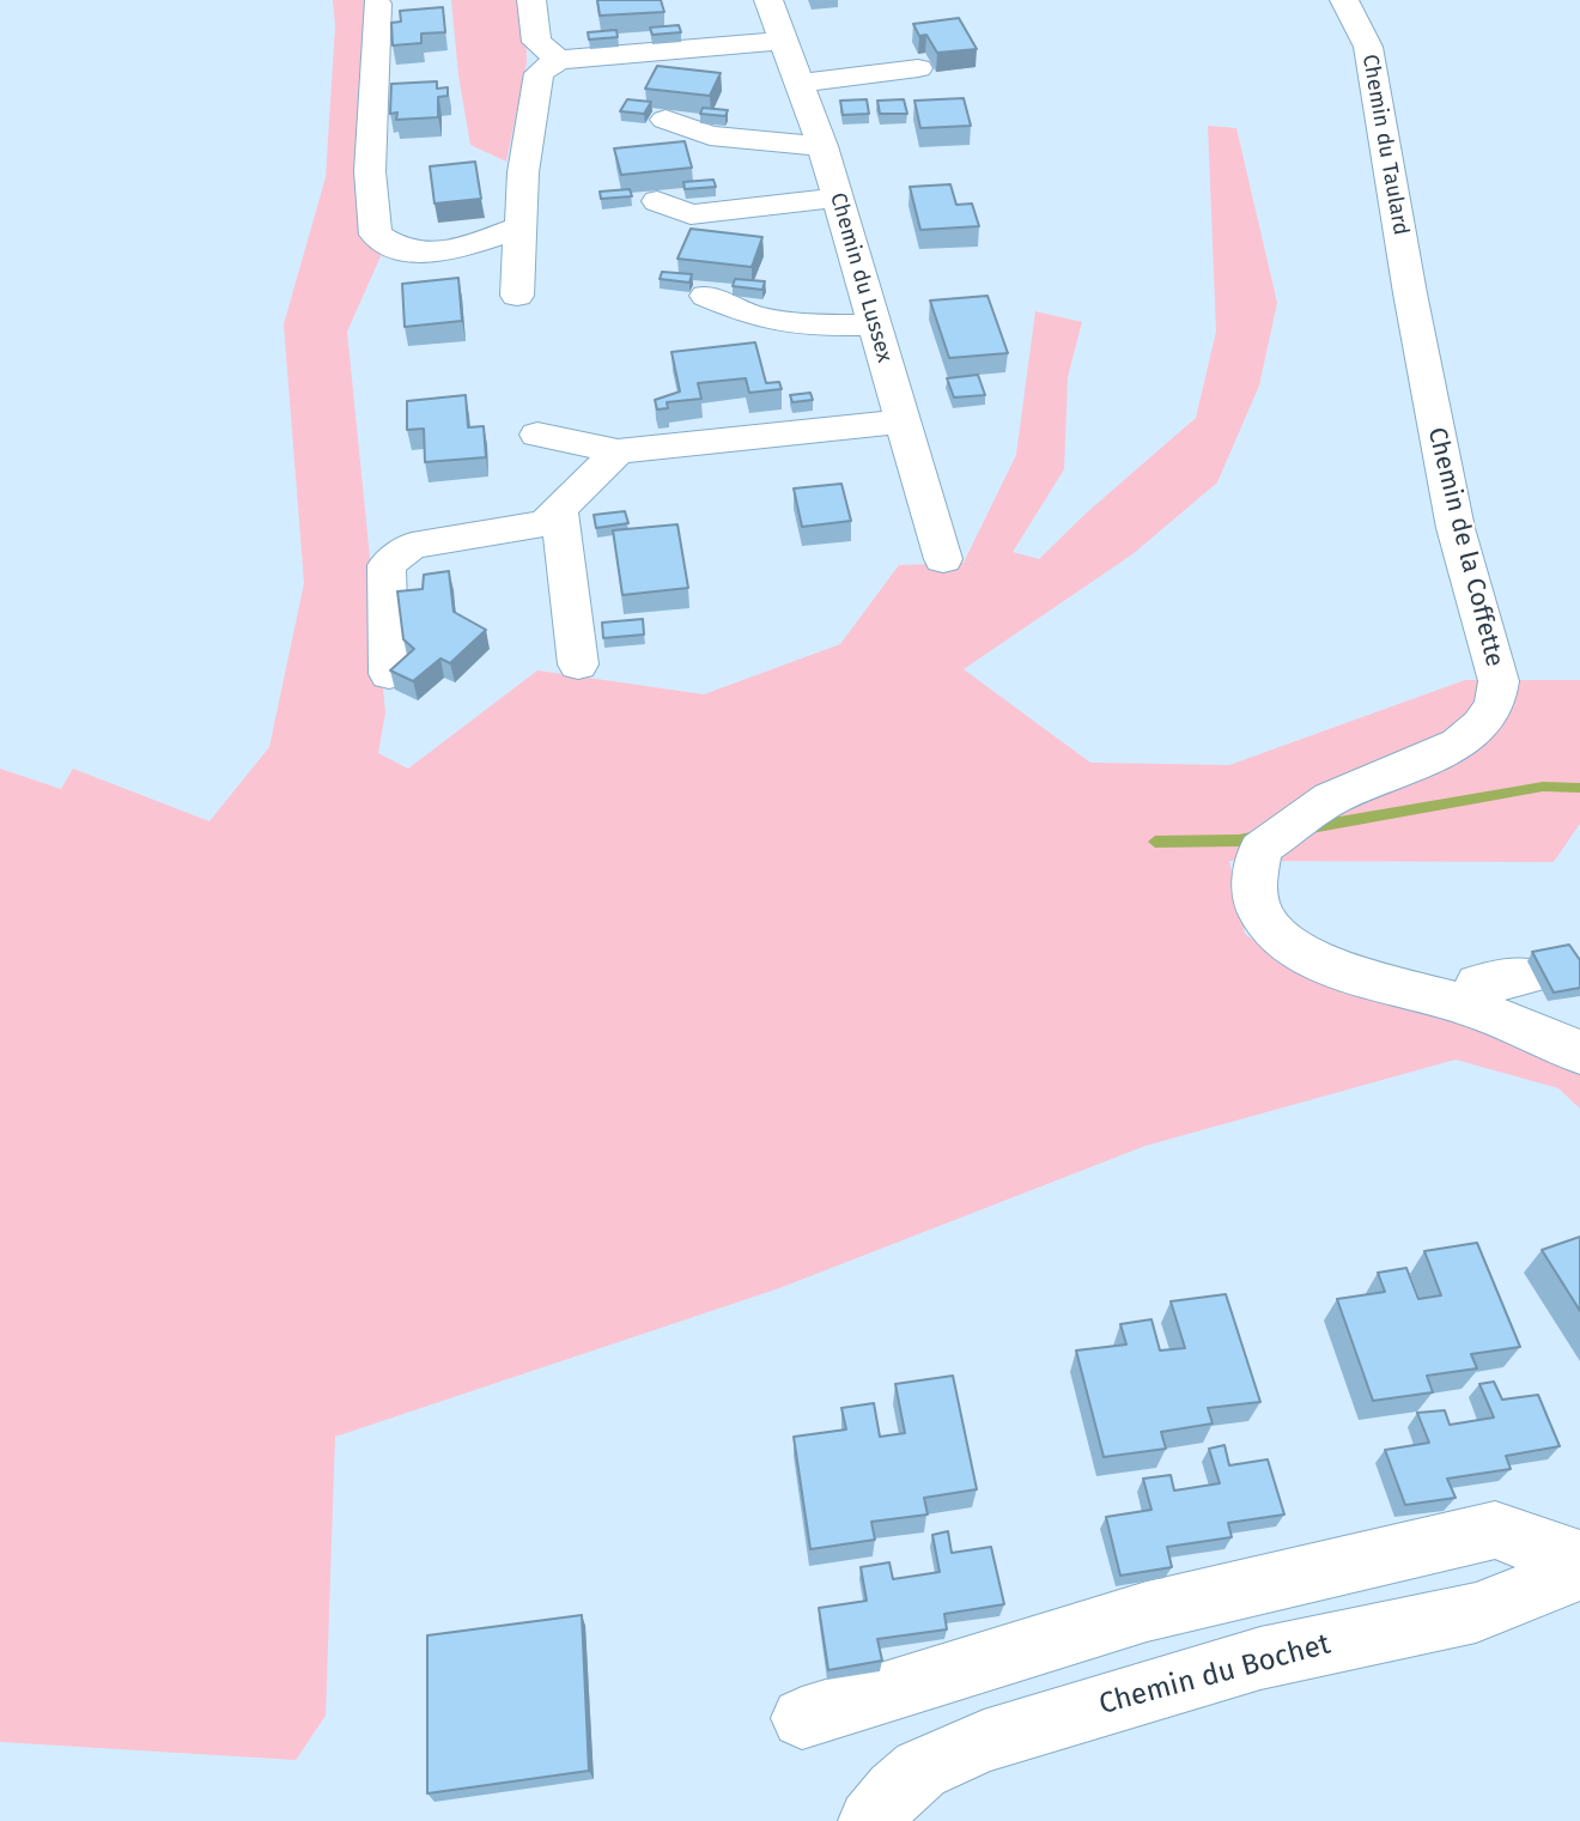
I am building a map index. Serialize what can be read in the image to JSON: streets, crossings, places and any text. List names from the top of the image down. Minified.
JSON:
{"streets":{"street":["Chemin du Taulard","Chemin du Lussex","Chemin de la Coffette","Chemin du Bochet"]},"crossings":[["Chemin du Taulard","Chemin de la Coffette"]]}
